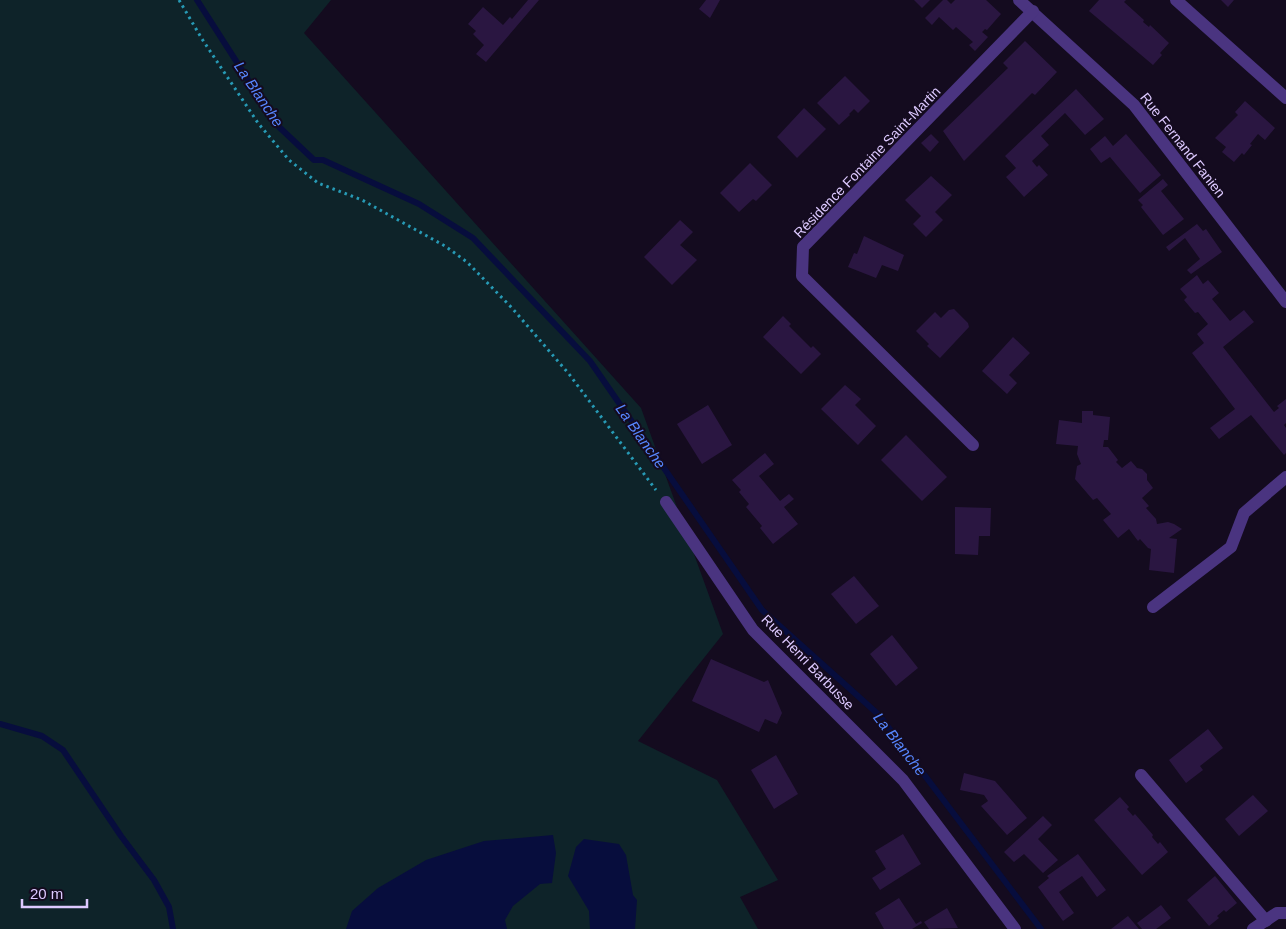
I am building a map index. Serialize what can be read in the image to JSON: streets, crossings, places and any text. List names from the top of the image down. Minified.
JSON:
{"streets":{"street":["Rue Fernand Fanien","Résidence Fontaine Saint-Martin","Rue Henri Barbusse"]},"crossings":[["Rue Fernand Fanien","Résidence Fontaine Saint-Martin"]],"water":["La Blanche"],"scale_bar":"20 m"}
